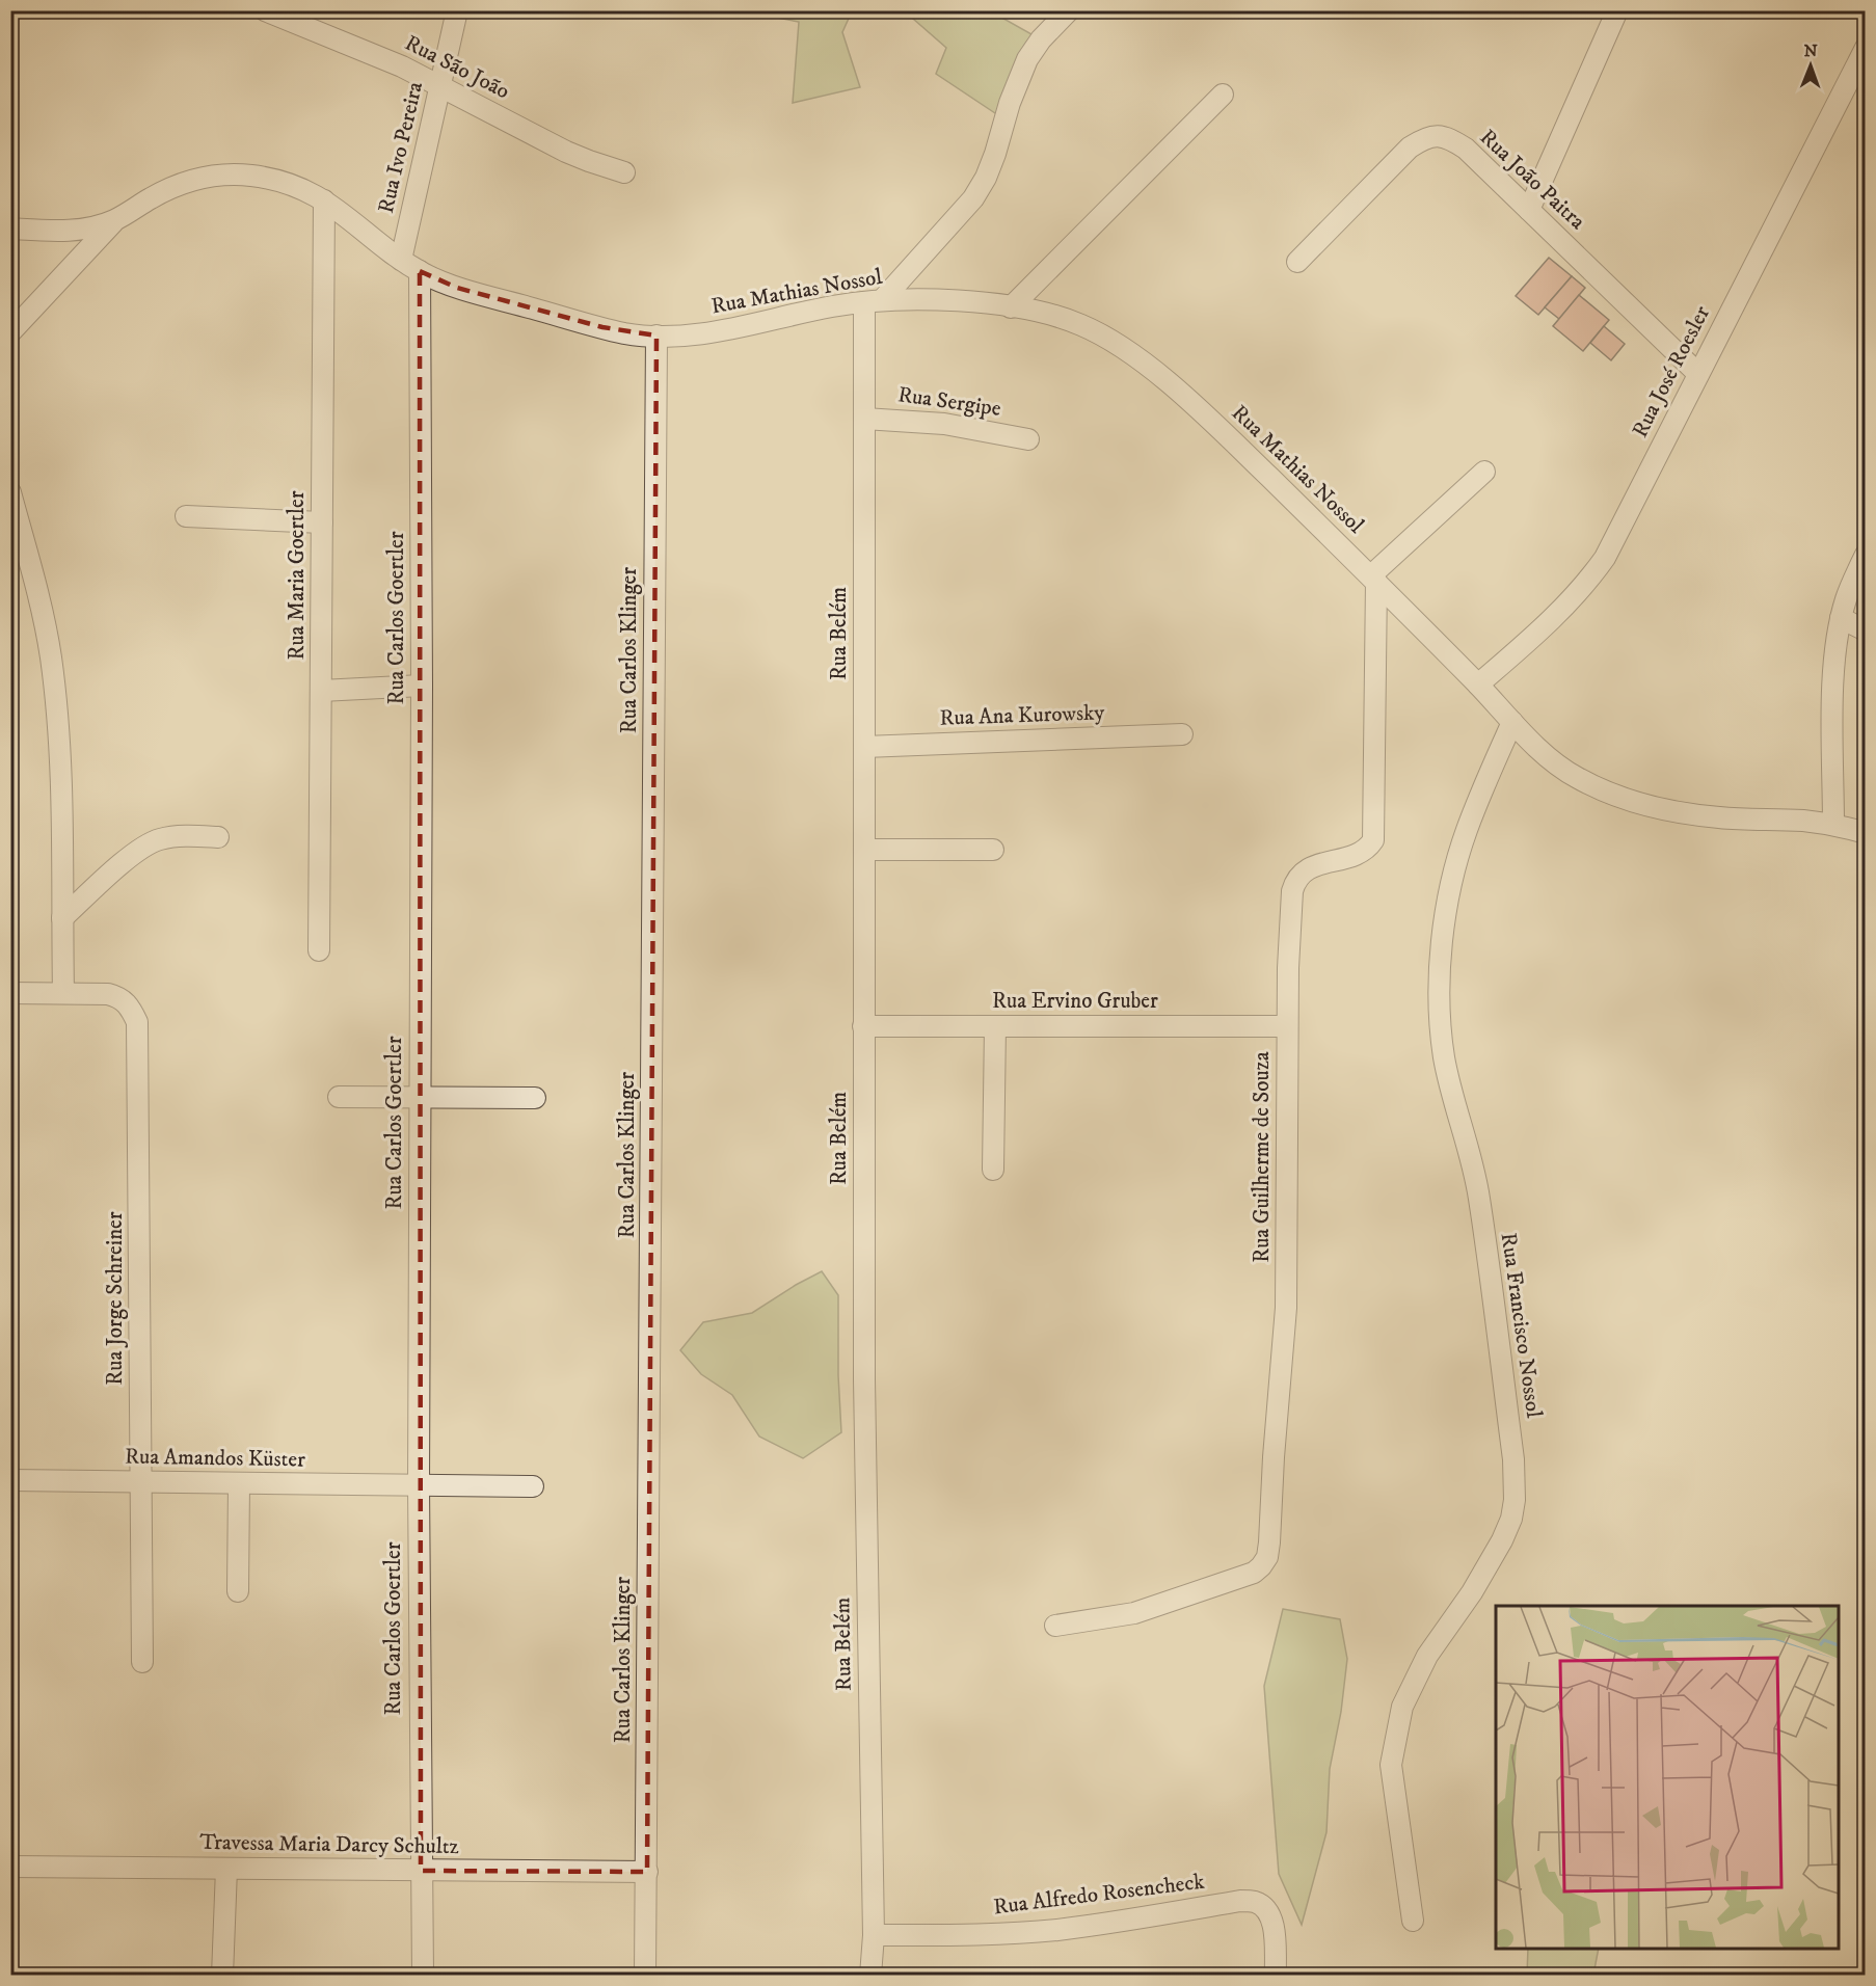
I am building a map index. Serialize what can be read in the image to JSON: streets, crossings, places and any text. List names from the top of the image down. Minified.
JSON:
{"streets":{"street":["Rua São João","Rua Ivo Pereira","Rua João Paitra","Rua Mathias Nossol","Rua José Roesler","Rua Sergipe","Rua Maria Goertler","Rua Carlos Goertler","Rua Belém","Rua Carlos Klinger","Rua Ana Kurowsky","Rua Ervino Gruber","Rua Guilherme de Souza","Rua Jorge Schreiner","Rua Francisco Nossol","Rua Amandos Küster","Travessa Maria Darcy Schultz","Rua Alfredo Rosencheck"]},"crossings":[["Rua São João","Rua Ivo Pereira"],["Rua Ivo Pereira","Rua Mathias Nossol"],["Rua João Paitra","Rua José Roesler"],["Rua Mathias Nossol","Rua José Roesler"],["Rua Mathias Nossol","Rua Maria Goertler"],["Rua Mathias Nossol","Rua Carlos Goertler"],["Rua Mathias Nossol","Rua Belém"],["Rua Mathias Nossol","Rua Carlos Klinger"],["Rua Mathias Nossol","Rua Guilherme de Souza"],["Rua Mathias Nossol","Rua Francisco Nossol"],["Rua Sergipe","Rua Belém"],["Rua Carlos Goertler","Rua Amandos Küster"],["Rua Carlos Goertler","Travessa Maria Darcy Schultz"],["Rua Belém","Rua Ana Kurowsky"],["Rua Belém","Rua Ervino Gruber"],["Rua Belém","Rua Alfredo Rosencheck"],["Rua Carlos Klinger","Travessa Maria Darcy Schultz"],["Rua Ervino Gruber","Rua Guilherme de Souza"],["Rua Jorge Schreiner","Rua Amandos Küster"]],"north":"top"}
